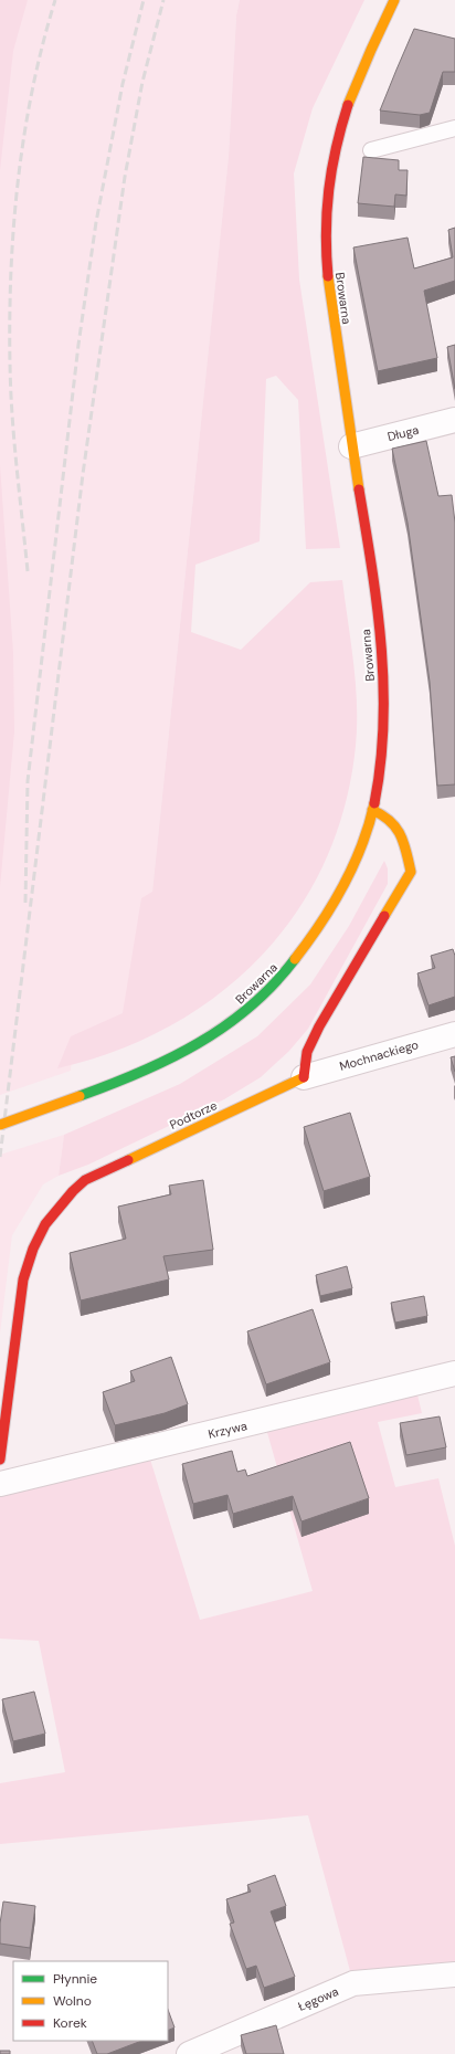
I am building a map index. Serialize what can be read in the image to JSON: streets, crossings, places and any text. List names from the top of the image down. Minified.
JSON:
{"streets":{"street":["Browarna","Długa","Mochnackiego","Podtorze","Krzywa","Łęgowa"]},"crossings":[["Browarna","Długa"],["Mochnackiego","Podtorze"]],"legend":["Płynnie","Wolno","Korek"]}
